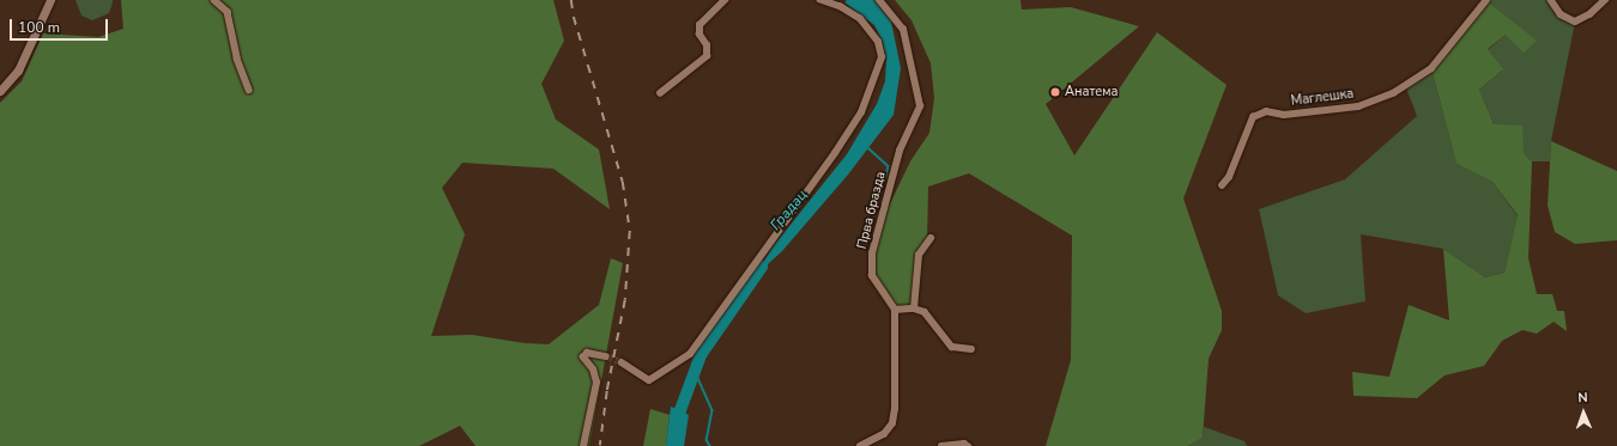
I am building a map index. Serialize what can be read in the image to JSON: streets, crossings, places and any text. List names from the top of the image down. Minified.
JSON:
{"streets":{"street":["Маглешка","Прва бразда"]},"water":["Градац"],"places":["Анатема"],"scale_bar":"100 m","north":"top"}
